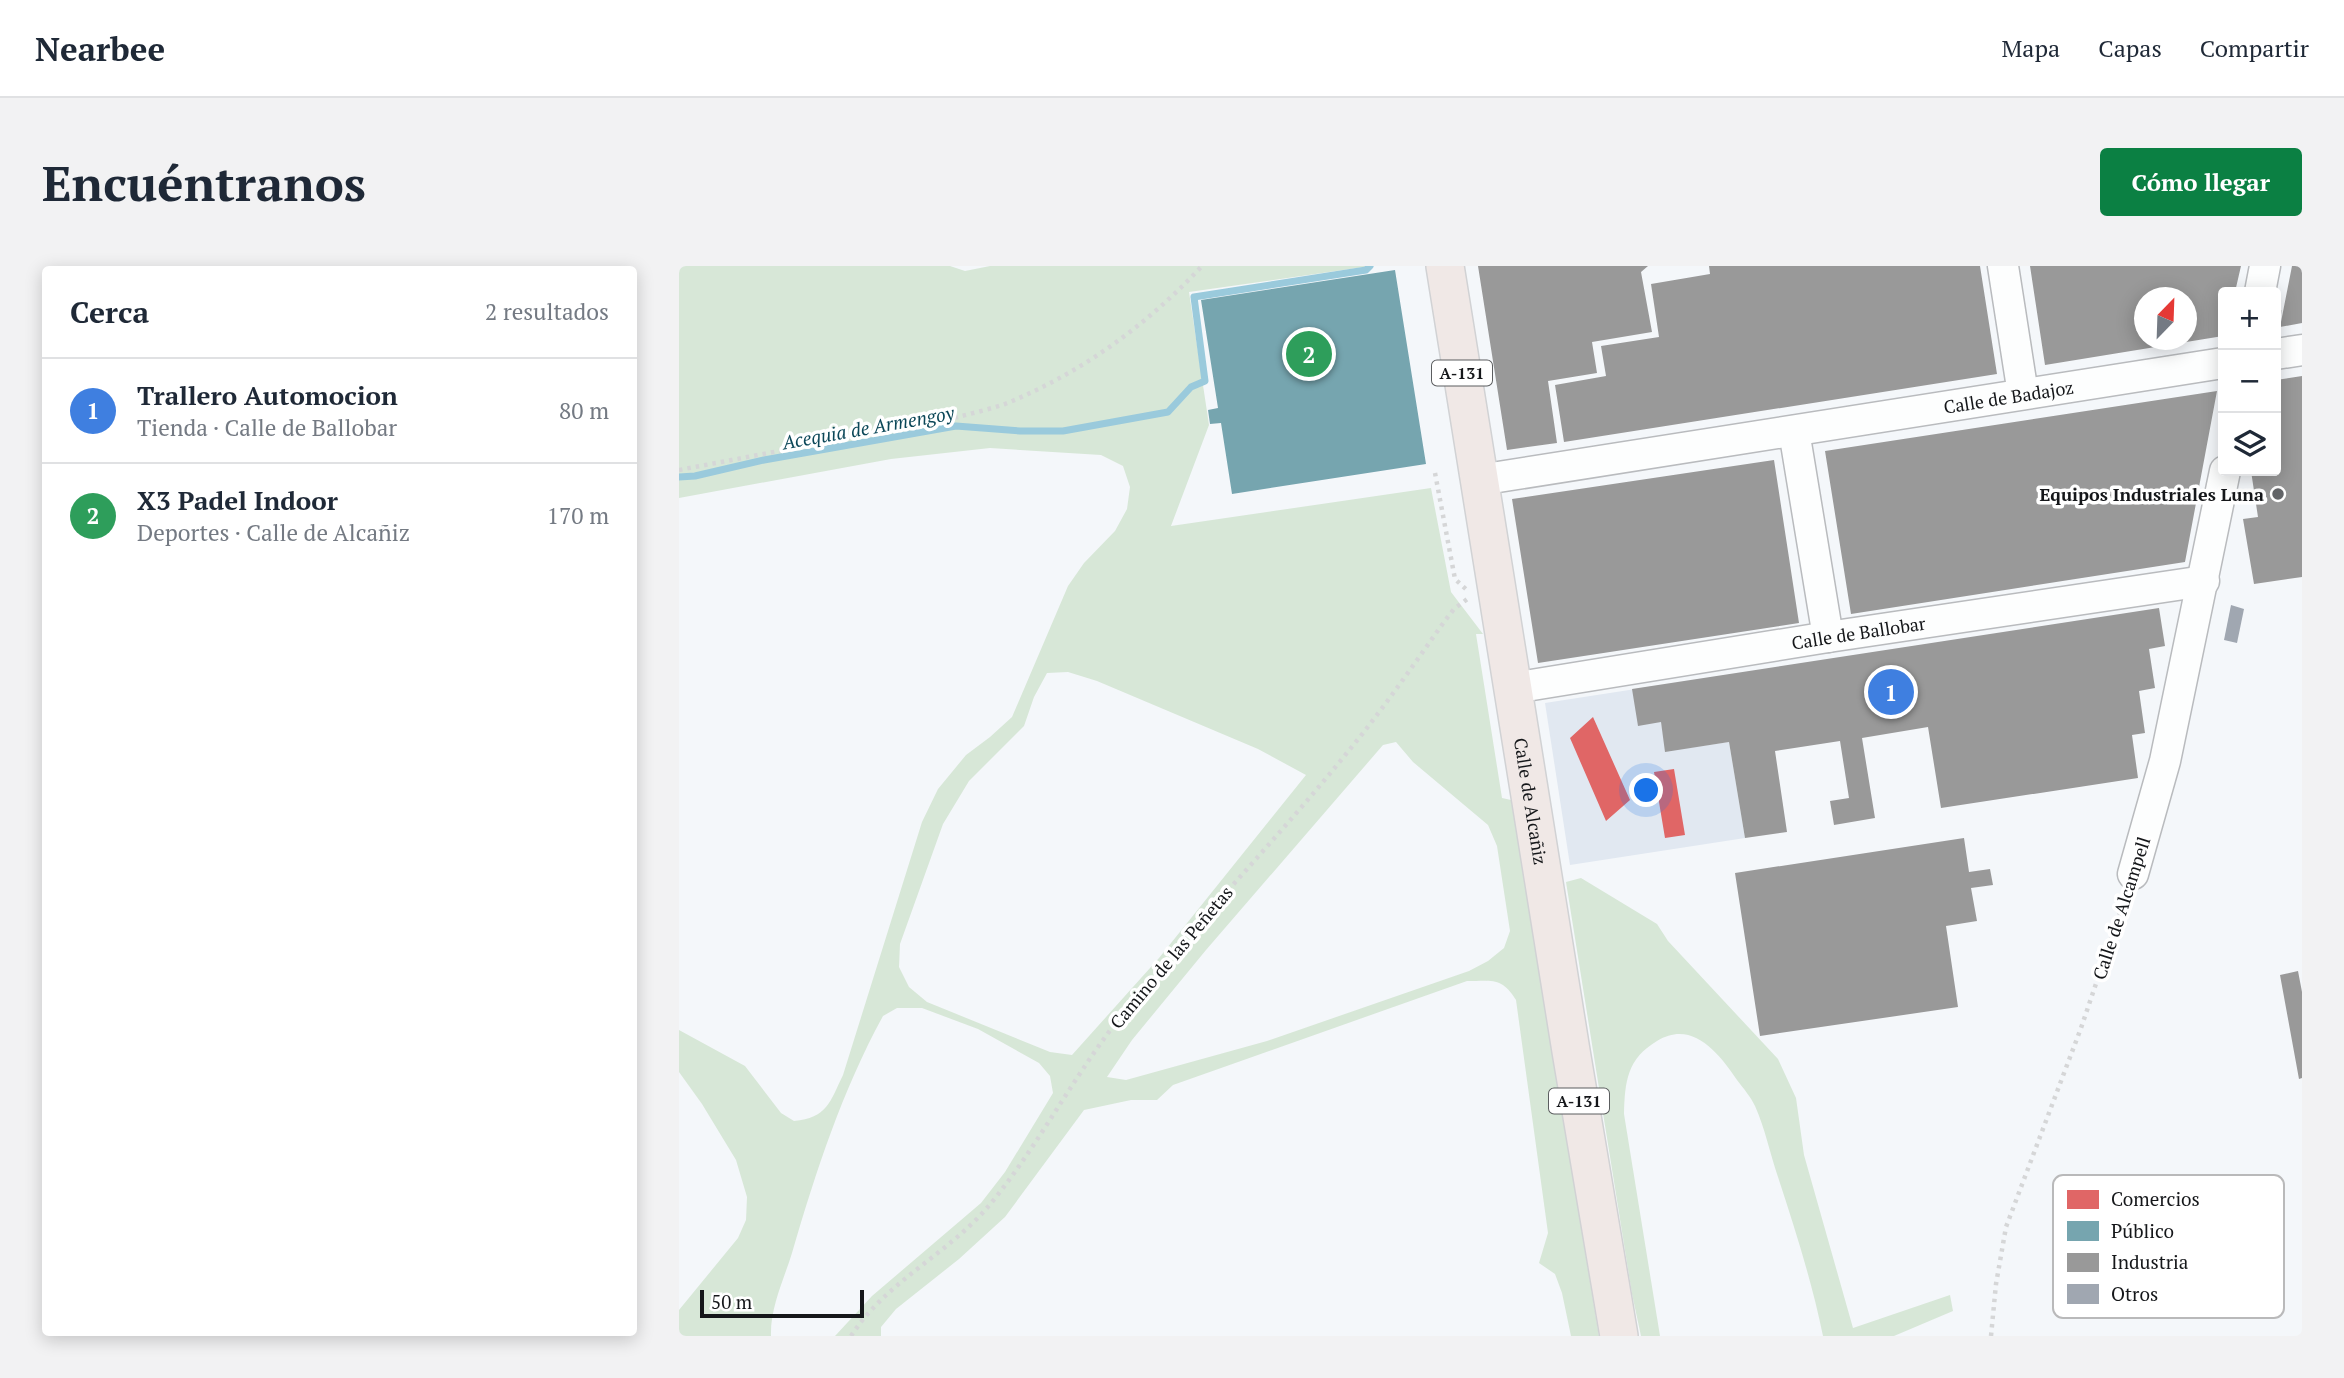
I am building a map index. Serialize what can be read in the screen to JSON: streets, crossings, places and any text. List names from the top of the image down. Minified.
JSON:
{"streets":{"main road":["A-131","Calle de Alcañiz"],"street":["Calle de Badajoz","Calle de Ballobar","Calle de Alcampell"],"path":["Camino de las Peñetas"]},"crossings":[["Calle de Badajoz","Calle de Alcañiz"],["Calle de Ballobar","Calle de Alcañiz"],["Calle de Ballobar","Calle de Alcampell"],["Calle de Alcañiz","Camino de las Peñetas"]],"water":["Acequia de Armengoy"],"places":["Equipos Industriales Luna"],"legend":["Comercios","Público","Industria","Otros"],"scale_bar":"50 m","north":"top right","page":{"header":"Nearbee","nav":["Mapa","Capas","Compartir"],"buttons":"Cómo llegar","title":"Encuéntranos","heading":["Cerca","2 resultados"],"map_buttons":["+","−"],"pins":["2","1"],"list":[{"mark":"1","name":"Trallero Automocion","note":"Tienda · Calle de Ballobar","value":"80 m"},{"mark":"2","name":"X3 Padel Indoor","note":"Deportes · Calle de Alcañiz","value":"170 m"}],"scale":"50 m"}}
